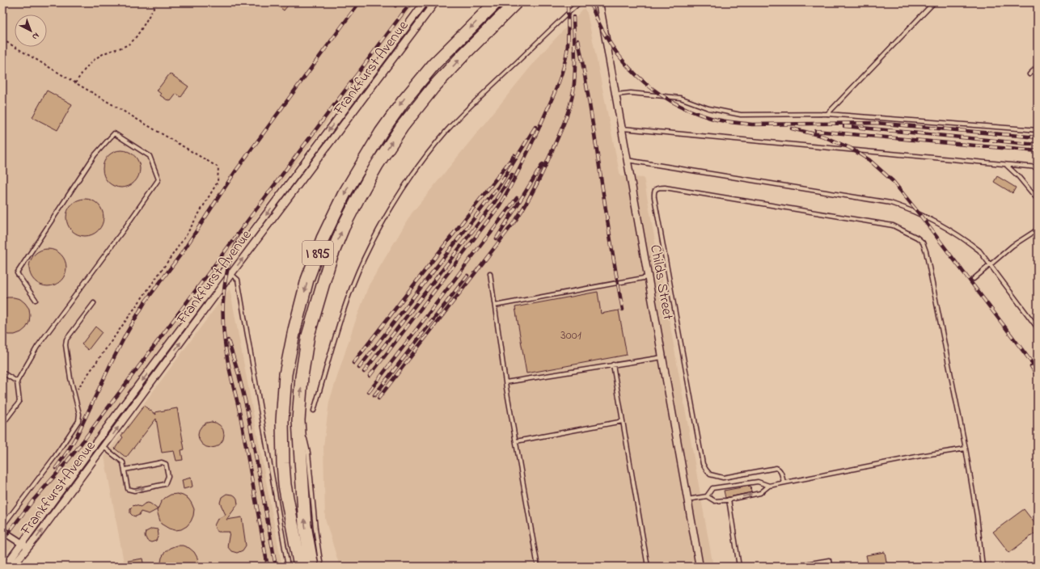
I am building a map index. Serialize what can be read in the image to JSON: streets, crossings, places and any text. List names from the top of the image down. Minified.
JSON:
{"streets":{"highway":["I 895"],"street":["Frankfurst Avenue","Childs Street"]},"house_numbers":["3001"],"north":"bottom right"}
